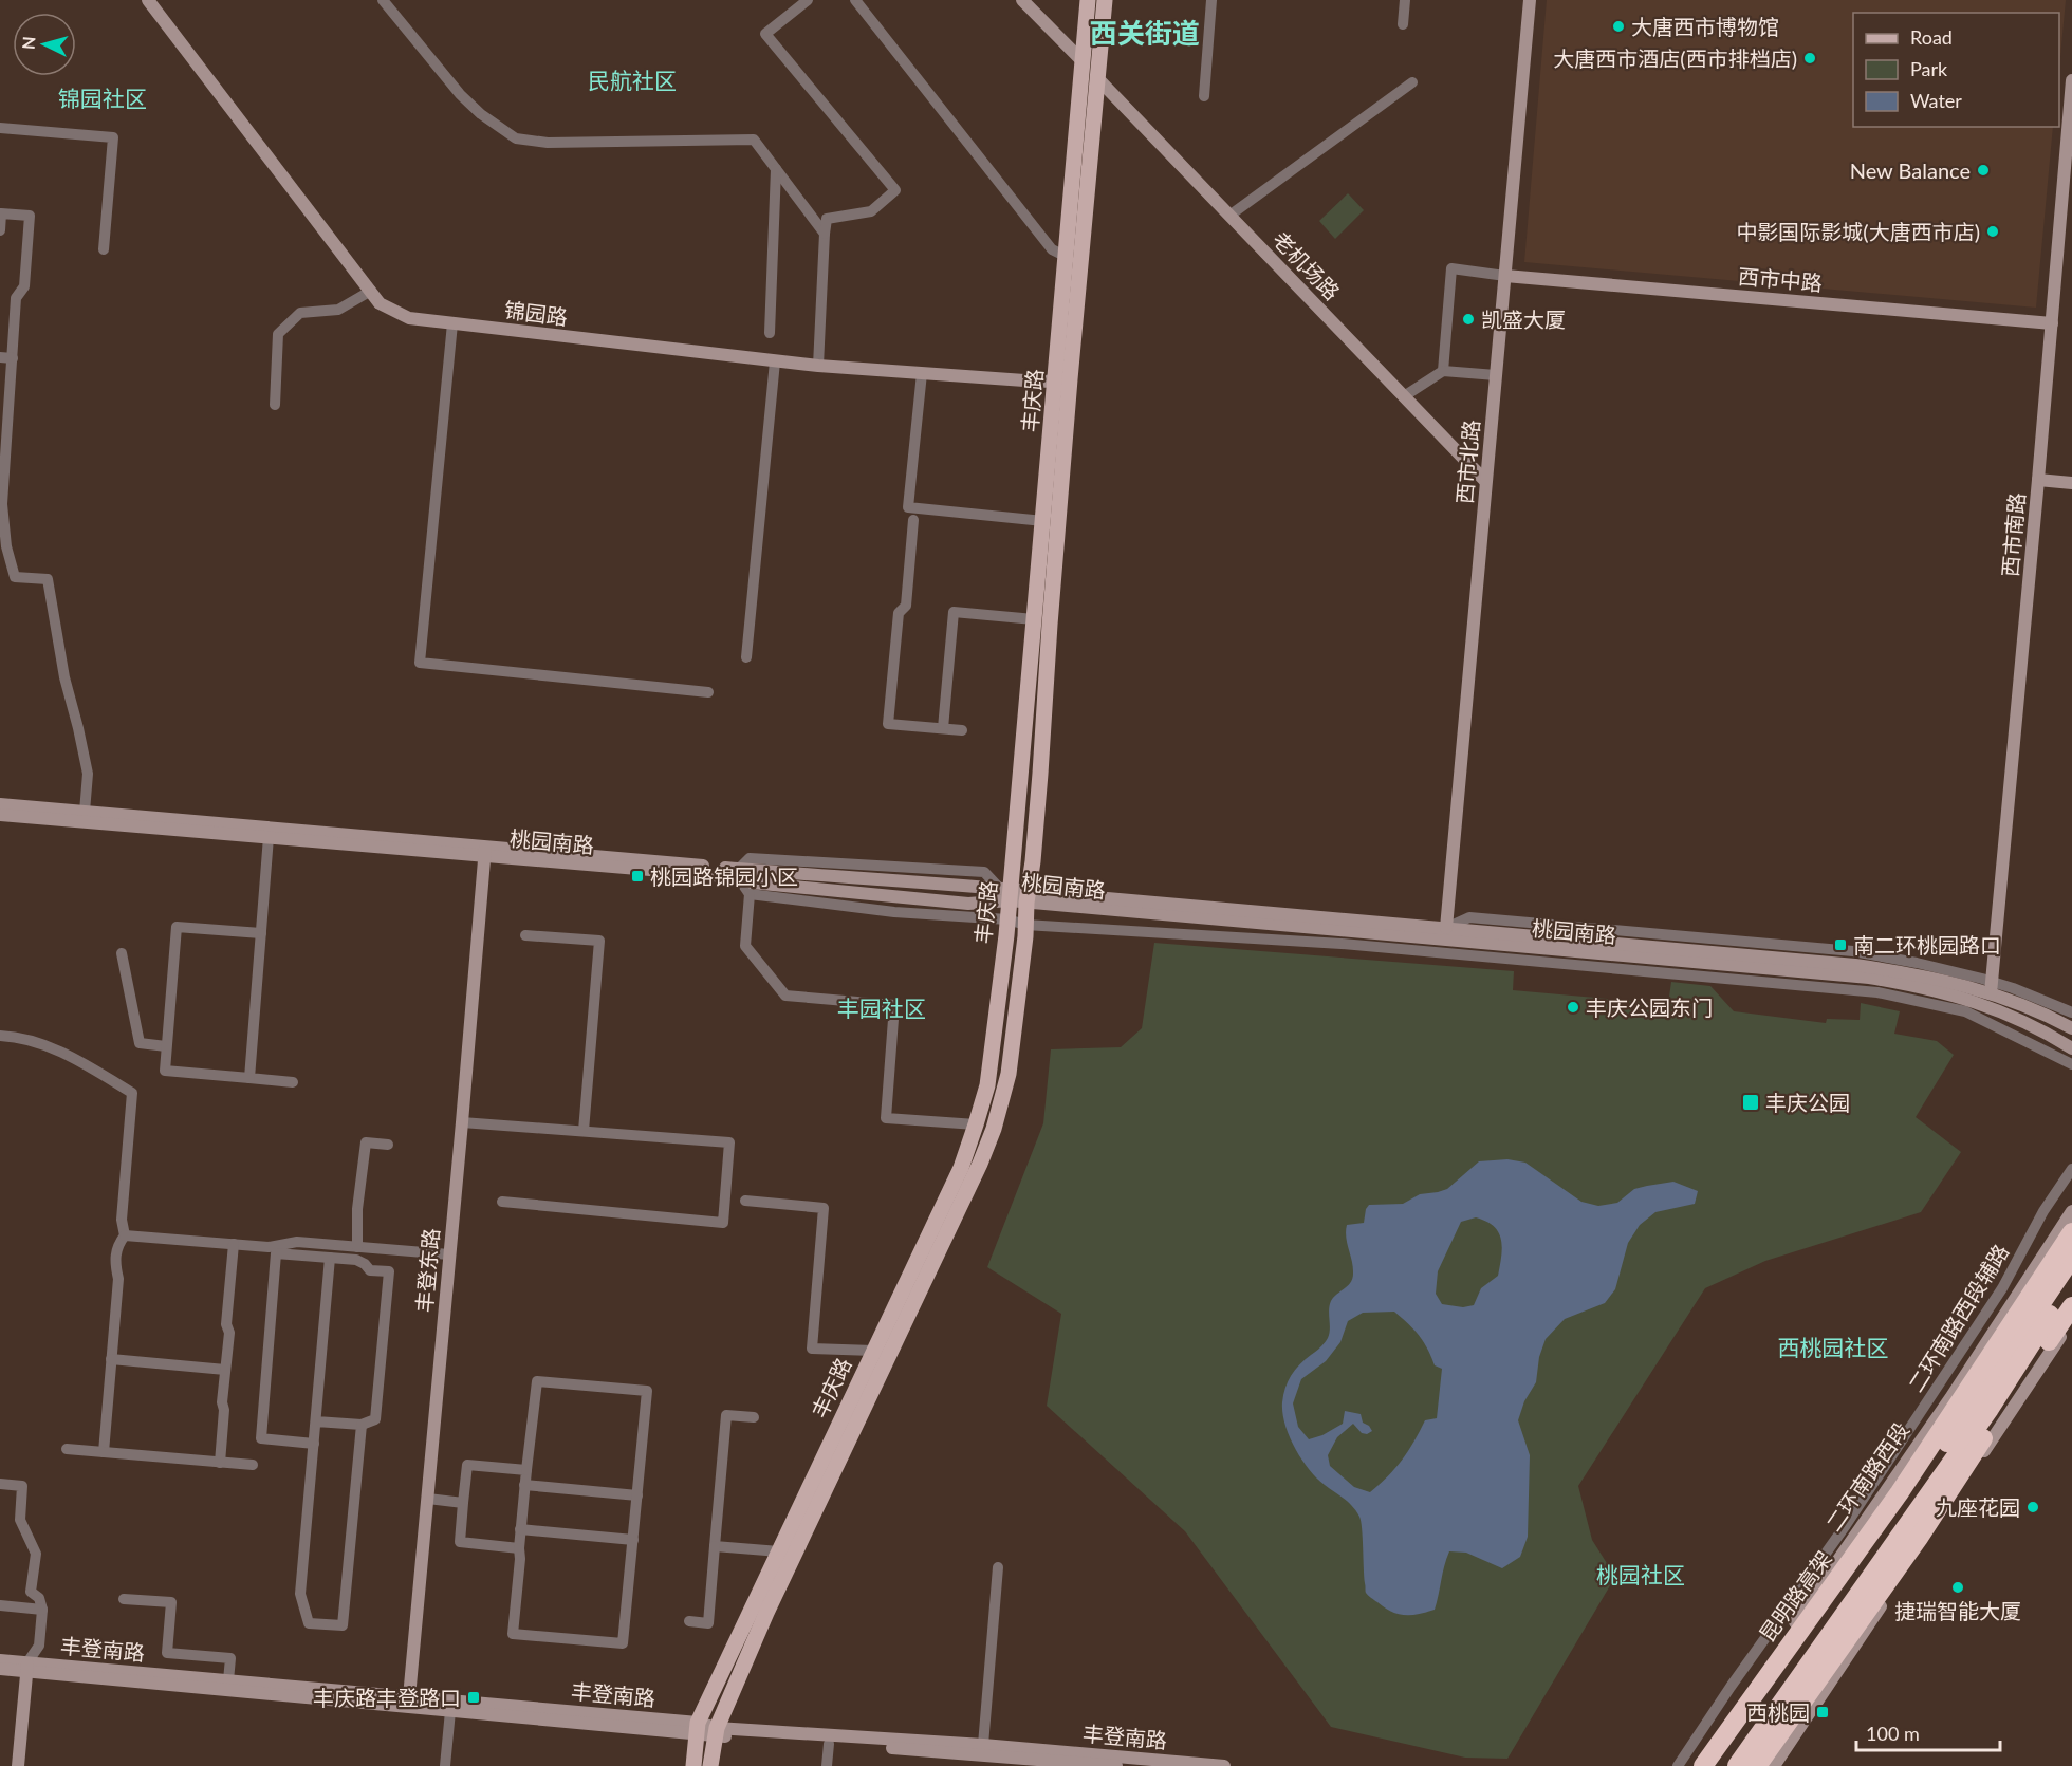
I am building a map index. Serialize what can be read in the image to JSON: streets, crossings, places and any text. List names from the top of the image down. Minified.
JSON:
{"streets":{"highway":["昆明路高架"],"main road":["丰庆路"],"street":["老机场路","西市中路","锦园路","西市北路","西市南路","桃园南路","丰登东路","二环南路西段辅路","二环南路西段","丰登南路"]},"crossings":[["老机场路","丰庆路"],["老机场路","西市北路"],["西市中路","西市北路"],["西市中路","西市南路"],["锦园路","丰庆路"],["丰庆路","桃园南路"],["丰庆路","丰登南路"],["西市北路","桃园南路"],["西市南路","桃园南路"],["桃园南路","丰登东路"],["丰登东路","丰登南路"]],"districts":["西关街道","民航社区","锦园社区","丰园社区","西桃园社区","桃园社区"],"places":{"other":["大唐西市博物馆","大唐西市酒店(西市排档店)","New Balance","中影国际影城(大唐西市店)","凯盛大厦","丰庆公园东门","九座花园","捷瑞智能大厦"],"transit":["桃园路锦园小区","南二环桃园路口","丰庆公园","丰庆路丰登路口","西桃园"]},"legend":["Road","Park","Water"],"scale_bar":"100 m","north":"left"}
